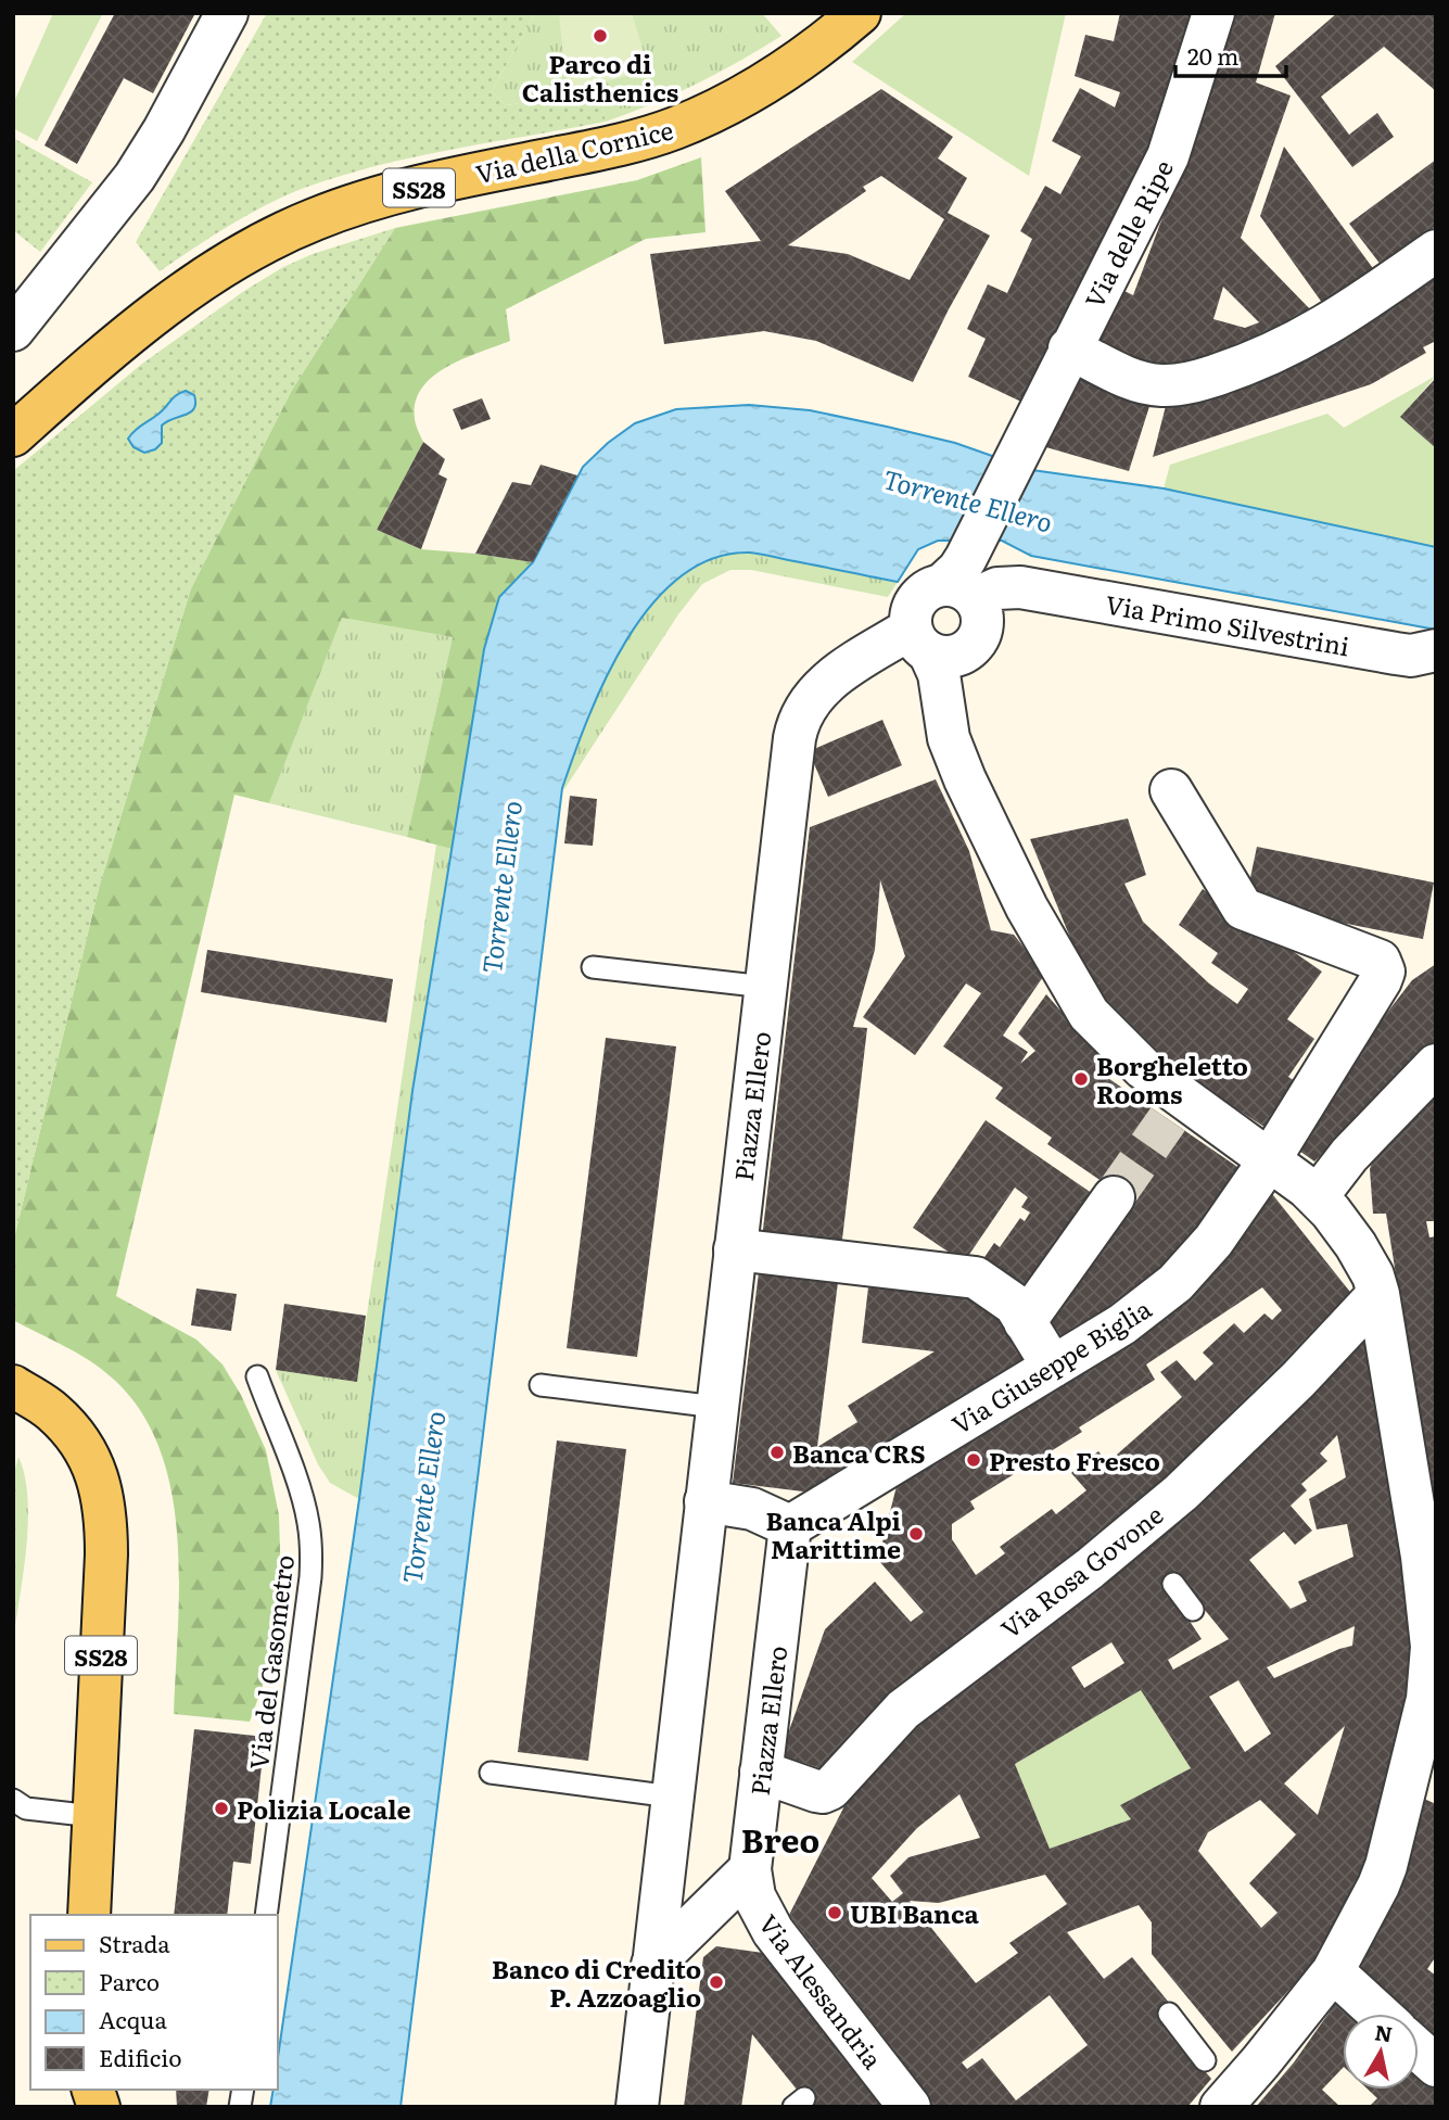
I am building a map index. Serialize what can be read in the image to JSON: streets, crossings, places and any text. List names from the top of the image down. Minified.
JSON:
{"streets":{"main road":["Via della Cornice","SS28"],"street":["Via delle Ripe","Via Primo Silvestrini","Piazza Ellero","Via Giuseppe Biglia","Via Rosa Govone","Via Alessandria"],"lane":["Via del Gasometro"]},"crossings":[["Via delle Ripe","Via Primo Silvestrini"],["Via delle Ripe","Piazza Ellero"],["Via Primo Silvestrini","Piazza Ellero"],["Piazza Ellero","Via Giuseppe Biglia"],["Piazza Ellero","Via Rosa Govone"],["Piazza Ellero","Via Alessandria"]],"districts":["Breo"],"water":["Torrente Ellero"],"places":["Parco di Calisthenics","Borgheletto Rooms","Banca CRS","Presto Fresco","Banca Alpi Marittime","Polizia Locale","UBI Banca","Banco di Credito P. Azzoaglio"],"legend":["Strada","Parco","Acqua","Edificio"],"scale_bar":"20 m","north":"top"}
